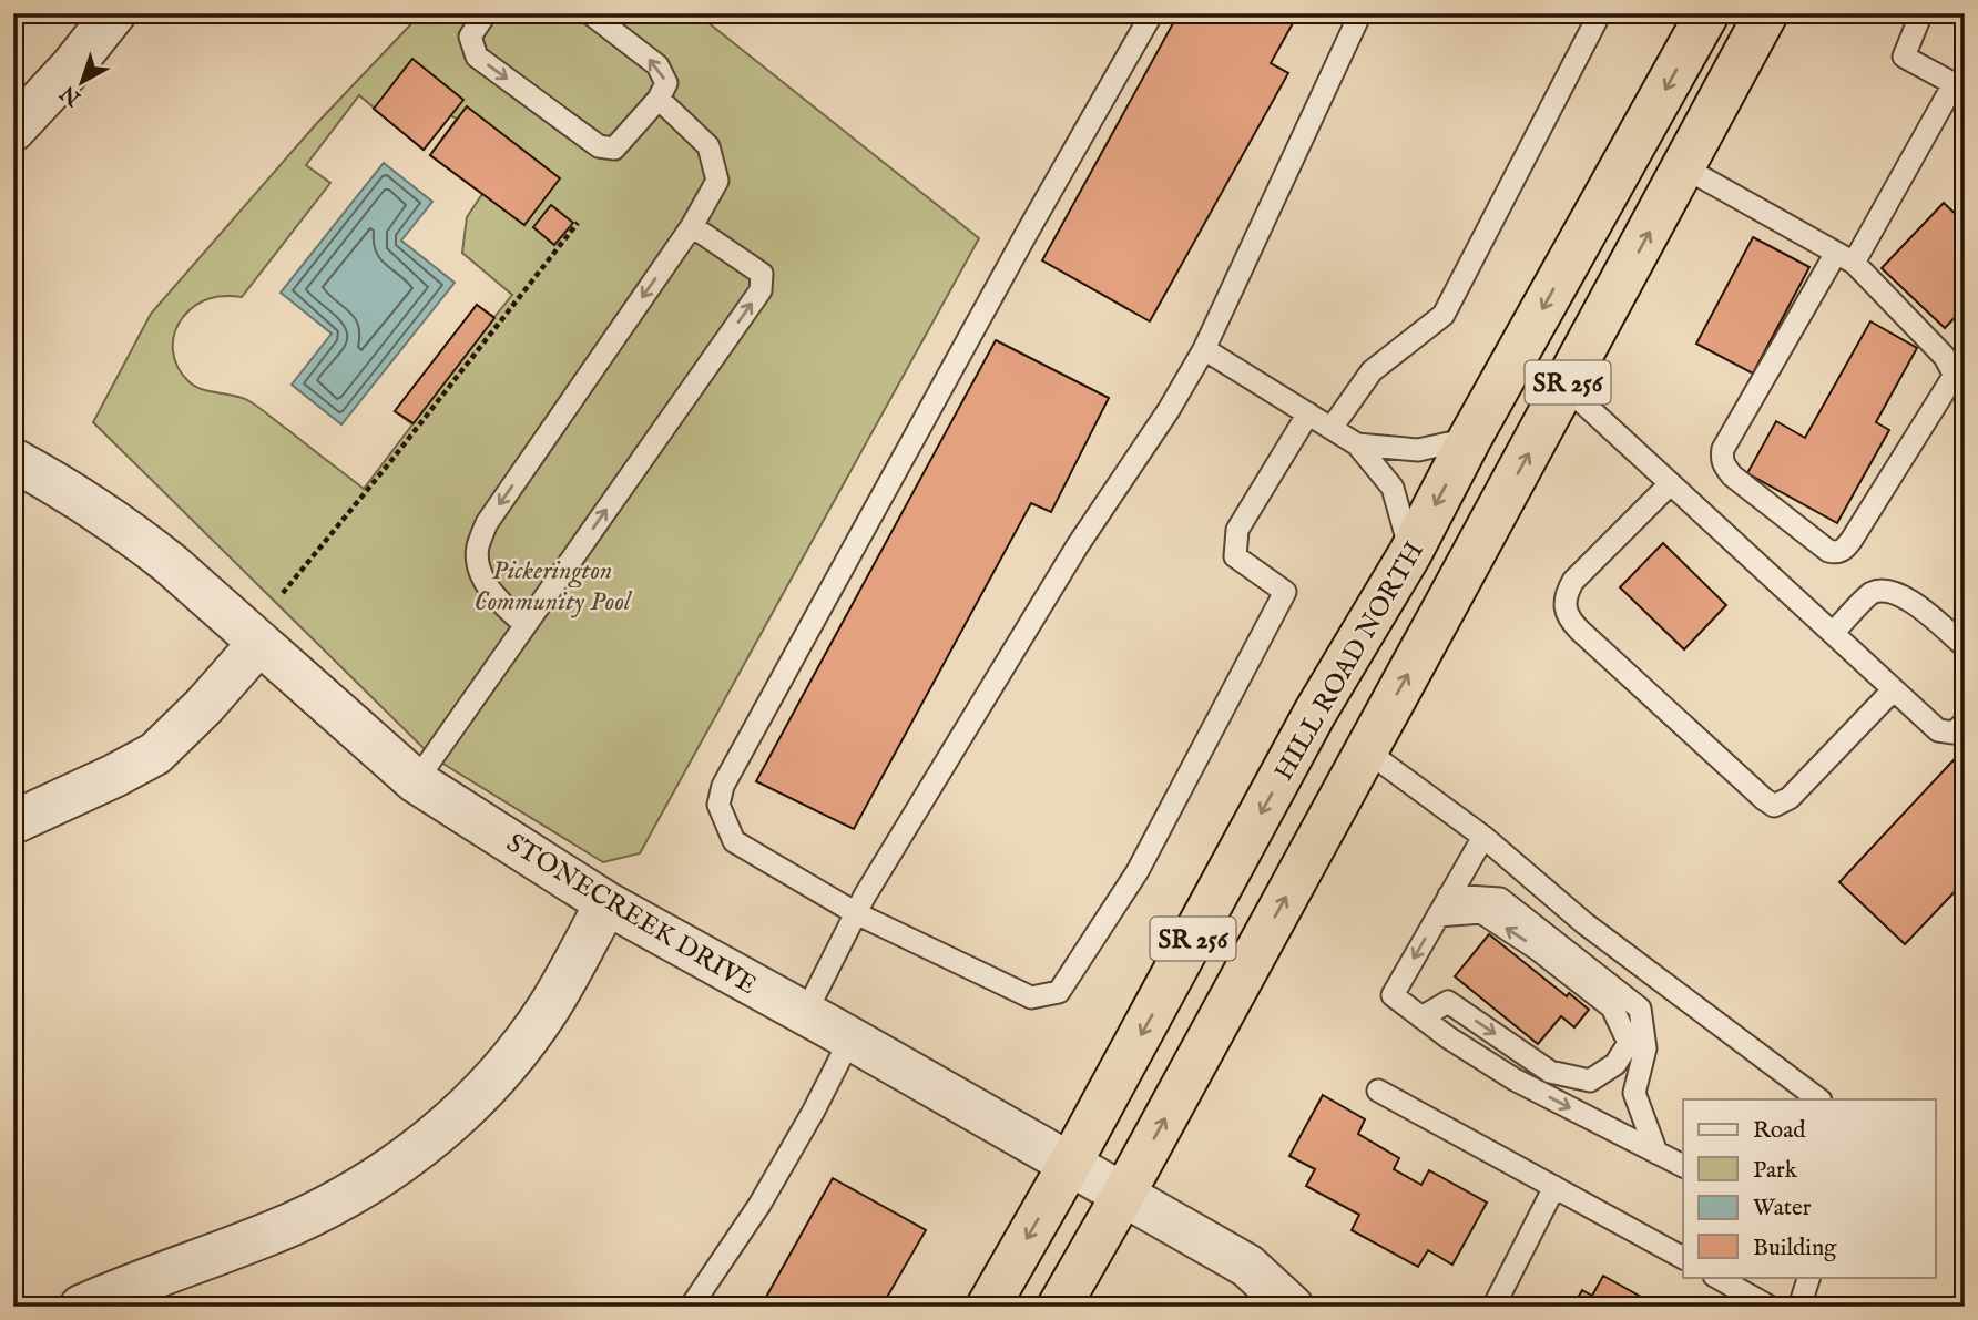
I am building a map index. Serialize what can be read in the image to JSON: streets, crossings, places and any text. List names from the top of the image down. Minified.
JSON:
{"streets":{"highway":["SR 256","HILL ROAD NORTH"],"street":["STONECREEK DRIVE"]},"crossings":[["HILL ROAD NORTH","STONECREEK DRIVE"]],"parks":["Pickerington Community Pool"],"legend":["Road","Park","Water","Building"],"north":"bottom left"}
